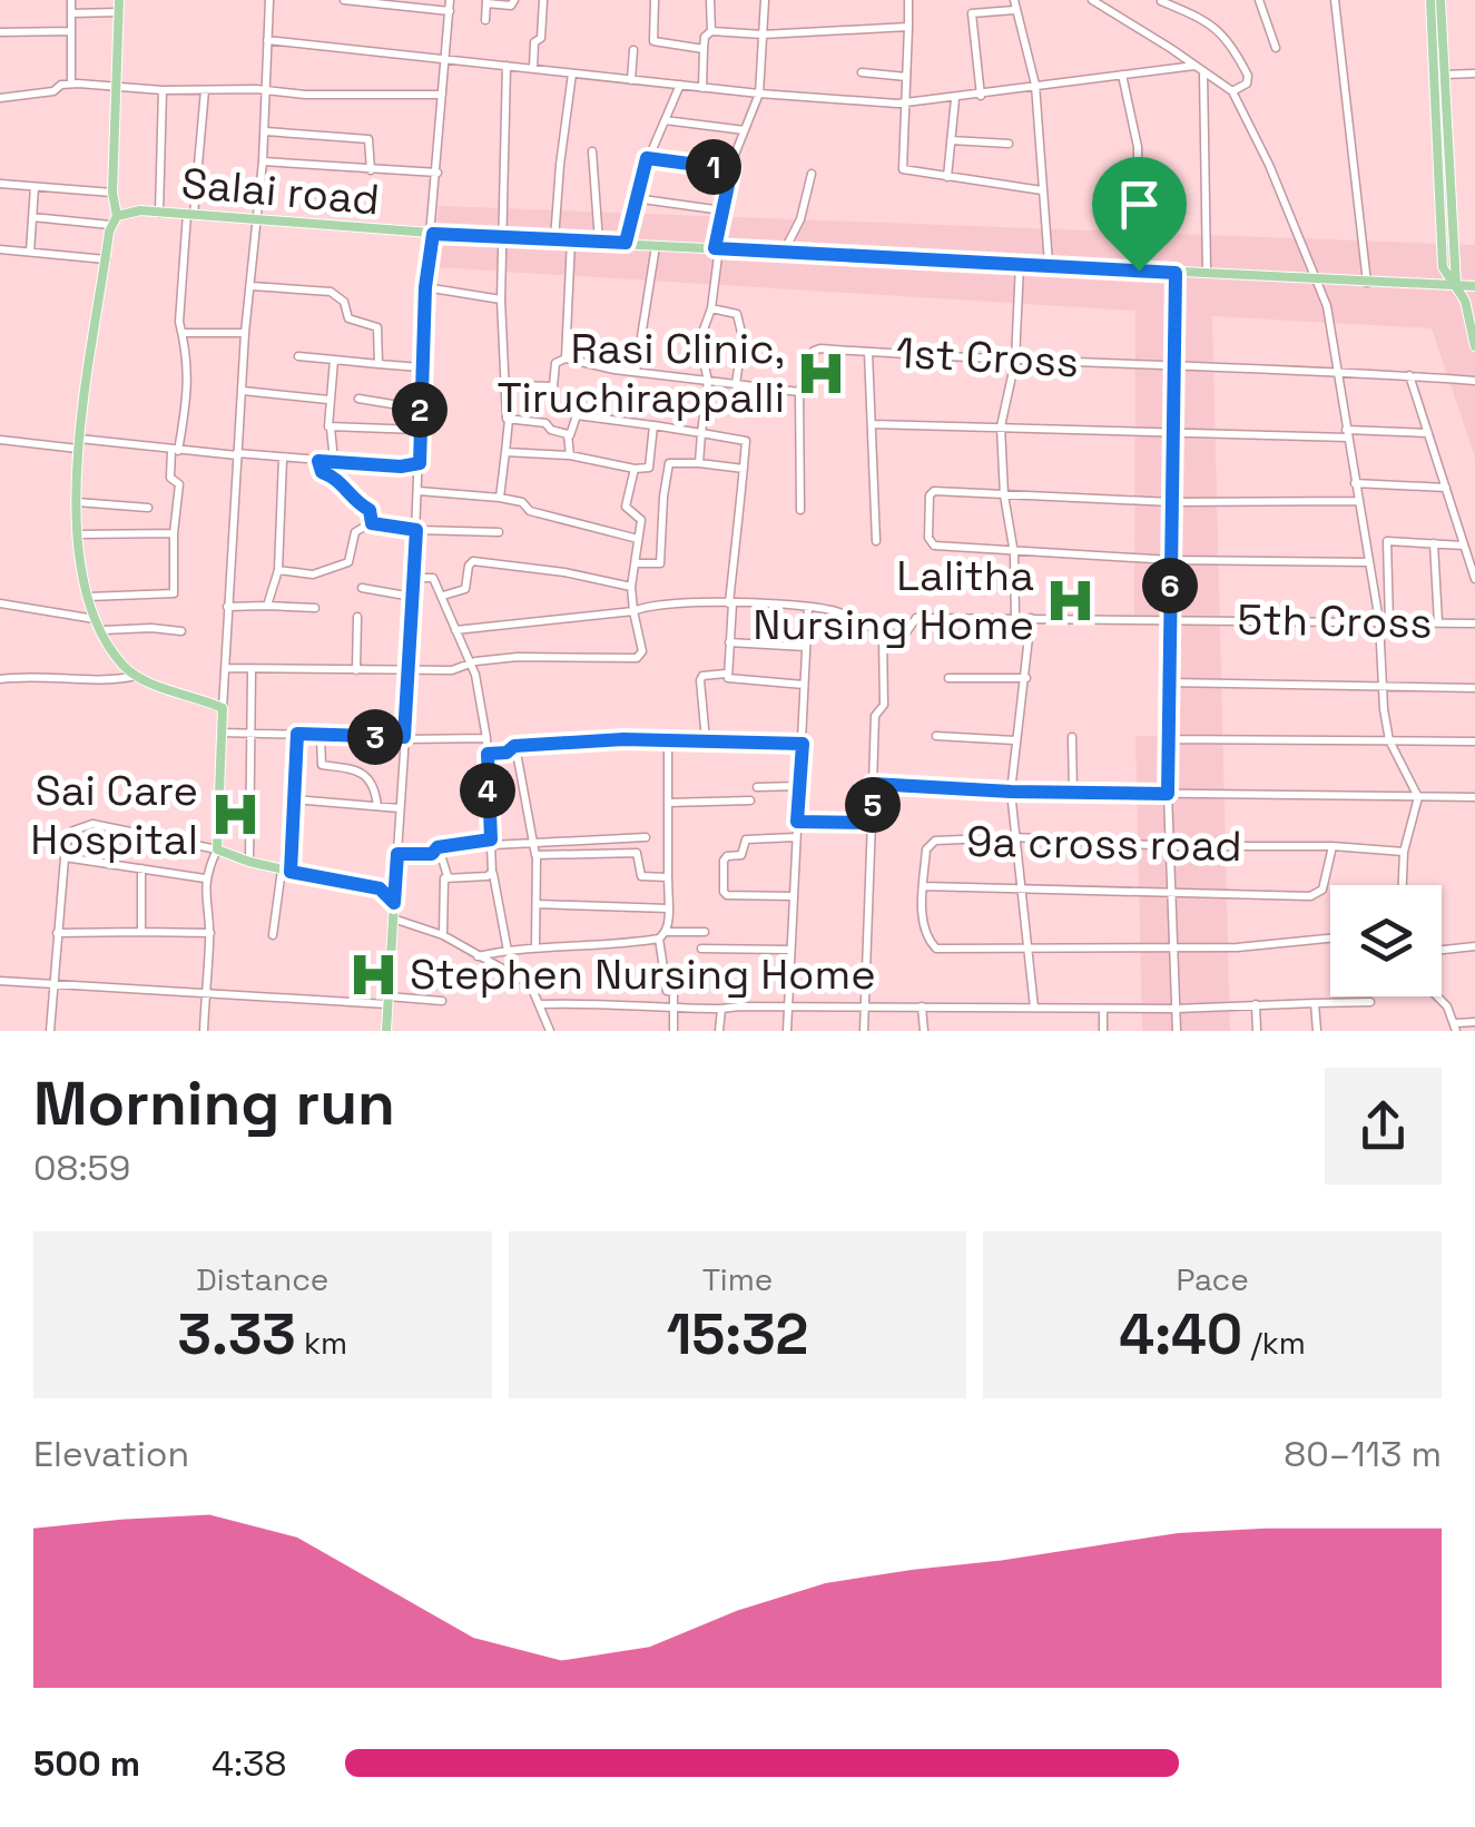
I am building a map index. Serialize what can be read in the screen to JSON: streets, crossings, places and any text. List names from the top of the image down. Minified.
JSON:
{"streets":{"main road":["Salai road"],"street":["1st Cross","5th Cross","9a cross road"]},"places":{"hospital":["Rasi Clinic, Tiruchirappalli","Lalitha Nursing Home","Sai Care Hospital","Stephen Nursing Home"]},"page":{"pins":["1","2","6","3","4","5"],"heading":["Morning run","08:59"],"stats":[["Distance","3.33 km"],["Time","15:32"],["Pace","4:40 /km"]],"chart":["Elevation","80–113 m"],"list":[{"name":"500 m","note":"4:38"}]}}
